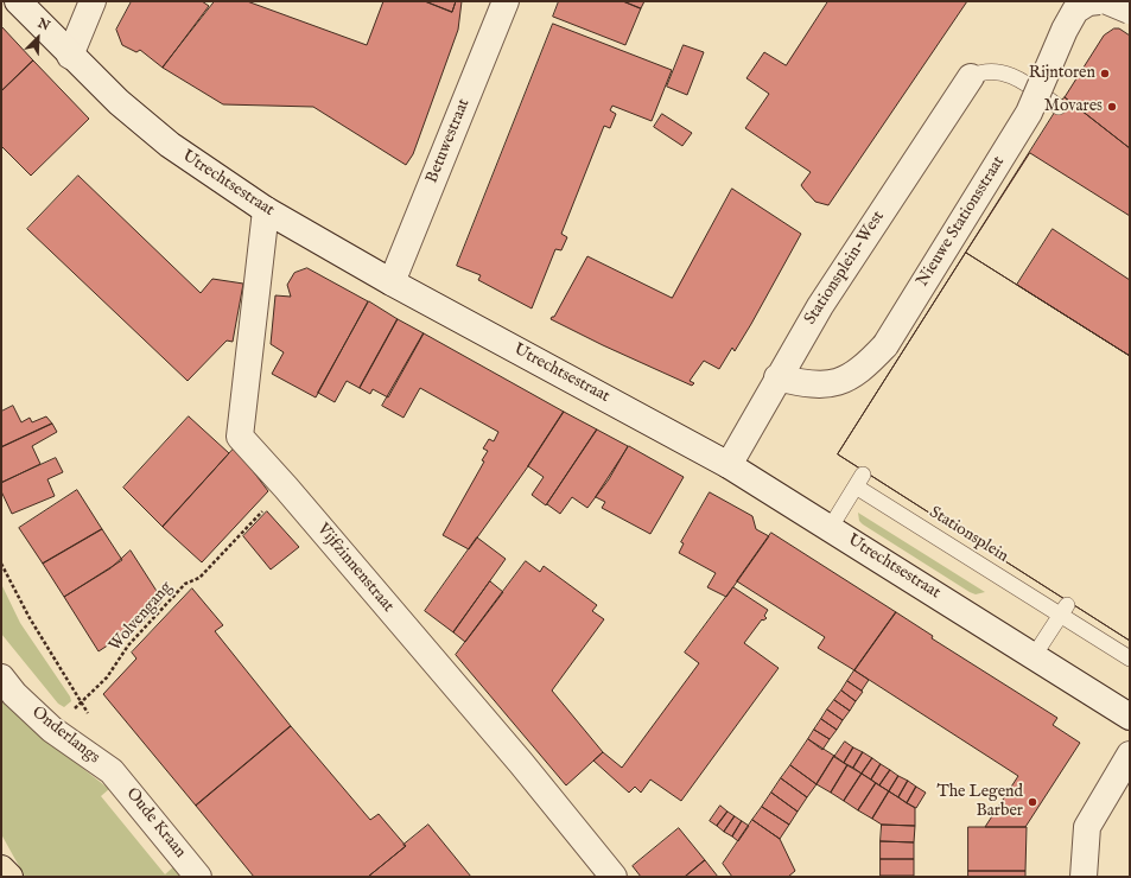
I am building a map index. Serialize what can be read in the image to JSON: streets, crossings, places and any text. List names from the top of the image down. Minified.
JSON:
{"streets":{"street":["Betuwestraat","Utrechtsestraat","Nieuwe Stationsstraat","Stationsplein-West","Vijfzinnenstraat","Onderlangs","Oude Kraan"],"lane":["Stationsplein"],"path":["Wolvengang"]},"crossings":[["Betuwestraat","Utrechtsestraat"],["Utrechtsestraat","Stationsplein-West"],["Utrechtsestraat","Stationsplein"],["Utrechtsestraat","Vijfzinnenstraat"],["Nieuwe Stationsstraat","Stationsplein-West"],["Wolvengang","Onderlangs"],["Onderlangs","Oude Kraan"]],"places":["Rijntoren","Movares","The Legend Barber"],"north":"top right"}
